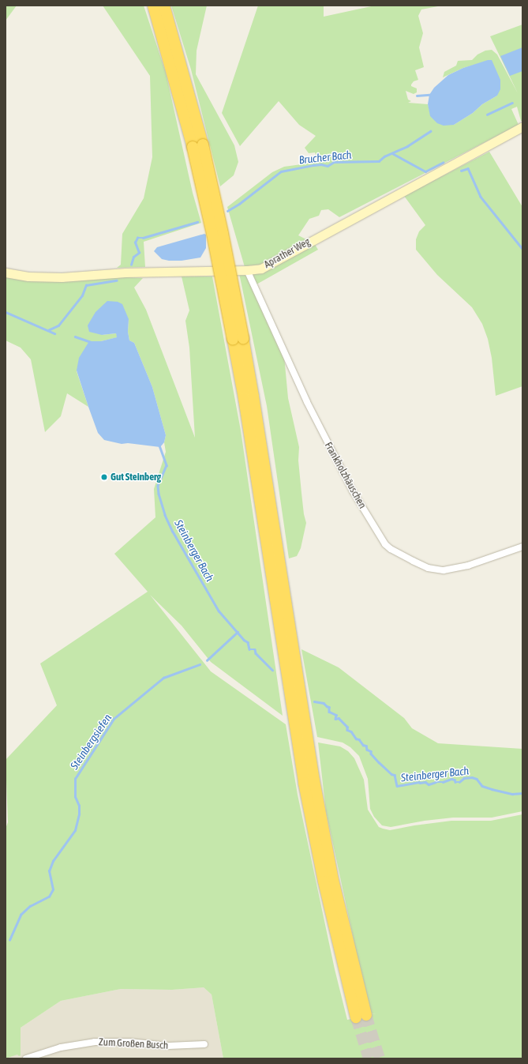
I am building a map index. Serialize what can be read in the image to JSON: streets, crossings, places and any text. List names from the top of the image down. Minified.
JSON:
{"streets":{"street":["Aprather Weg","Frankholzhäuschen","Zum Großen Busch"]},"crossings":[["Aprather Weg","Frankholzhäuschen"]],"water":["Brucher Bach","Steinberger Bach","Steinbergsiefen"],"places":["Gut Steinberg"]}
